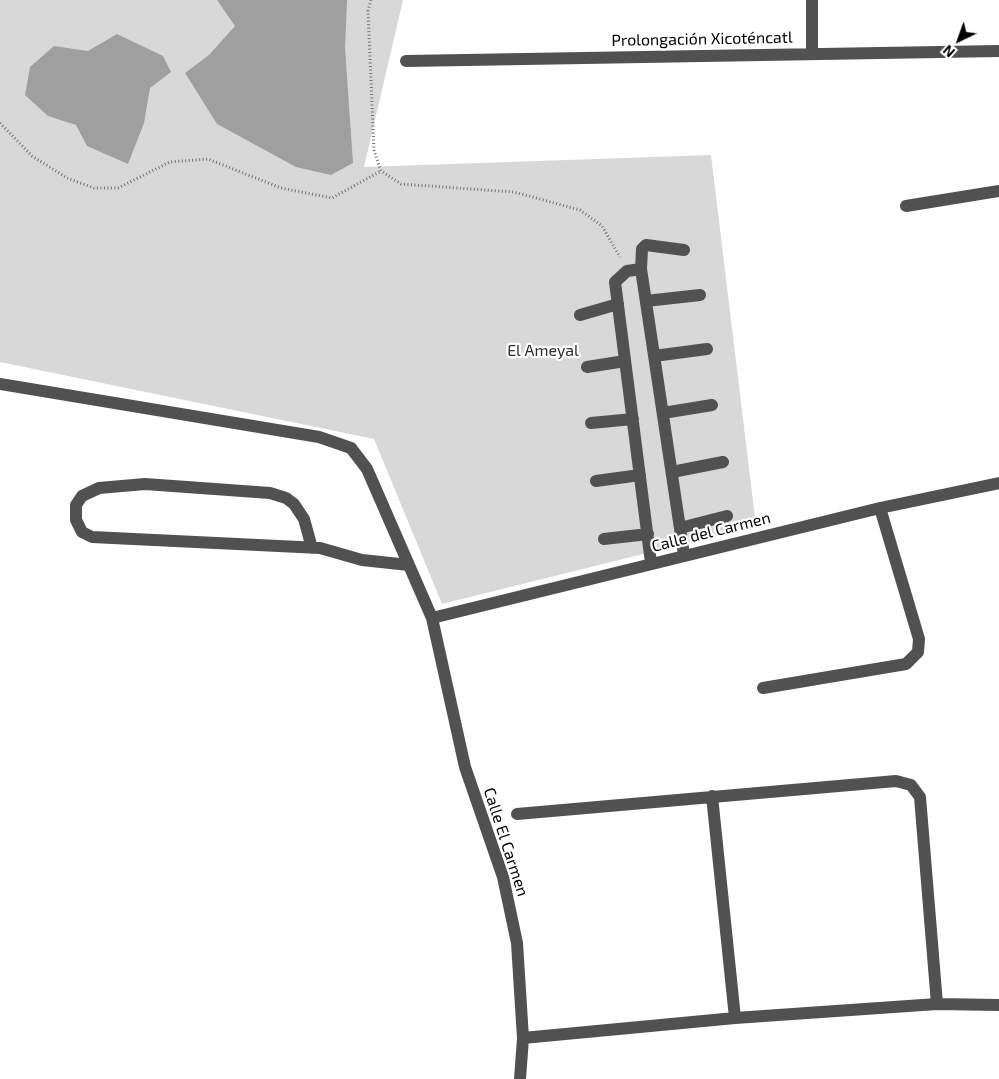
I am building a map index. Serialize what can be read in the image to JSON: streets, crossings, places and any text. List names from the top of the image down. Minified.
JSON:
{"streets":{"street":["Prolongación Xicoténcatl","Calle del Carmen","Calle El Carmen"]},"crossings":[["Calle del Carmen","Calle El Carmen"]],"parks":["El Ameyal"],"north":"bottom left"}
